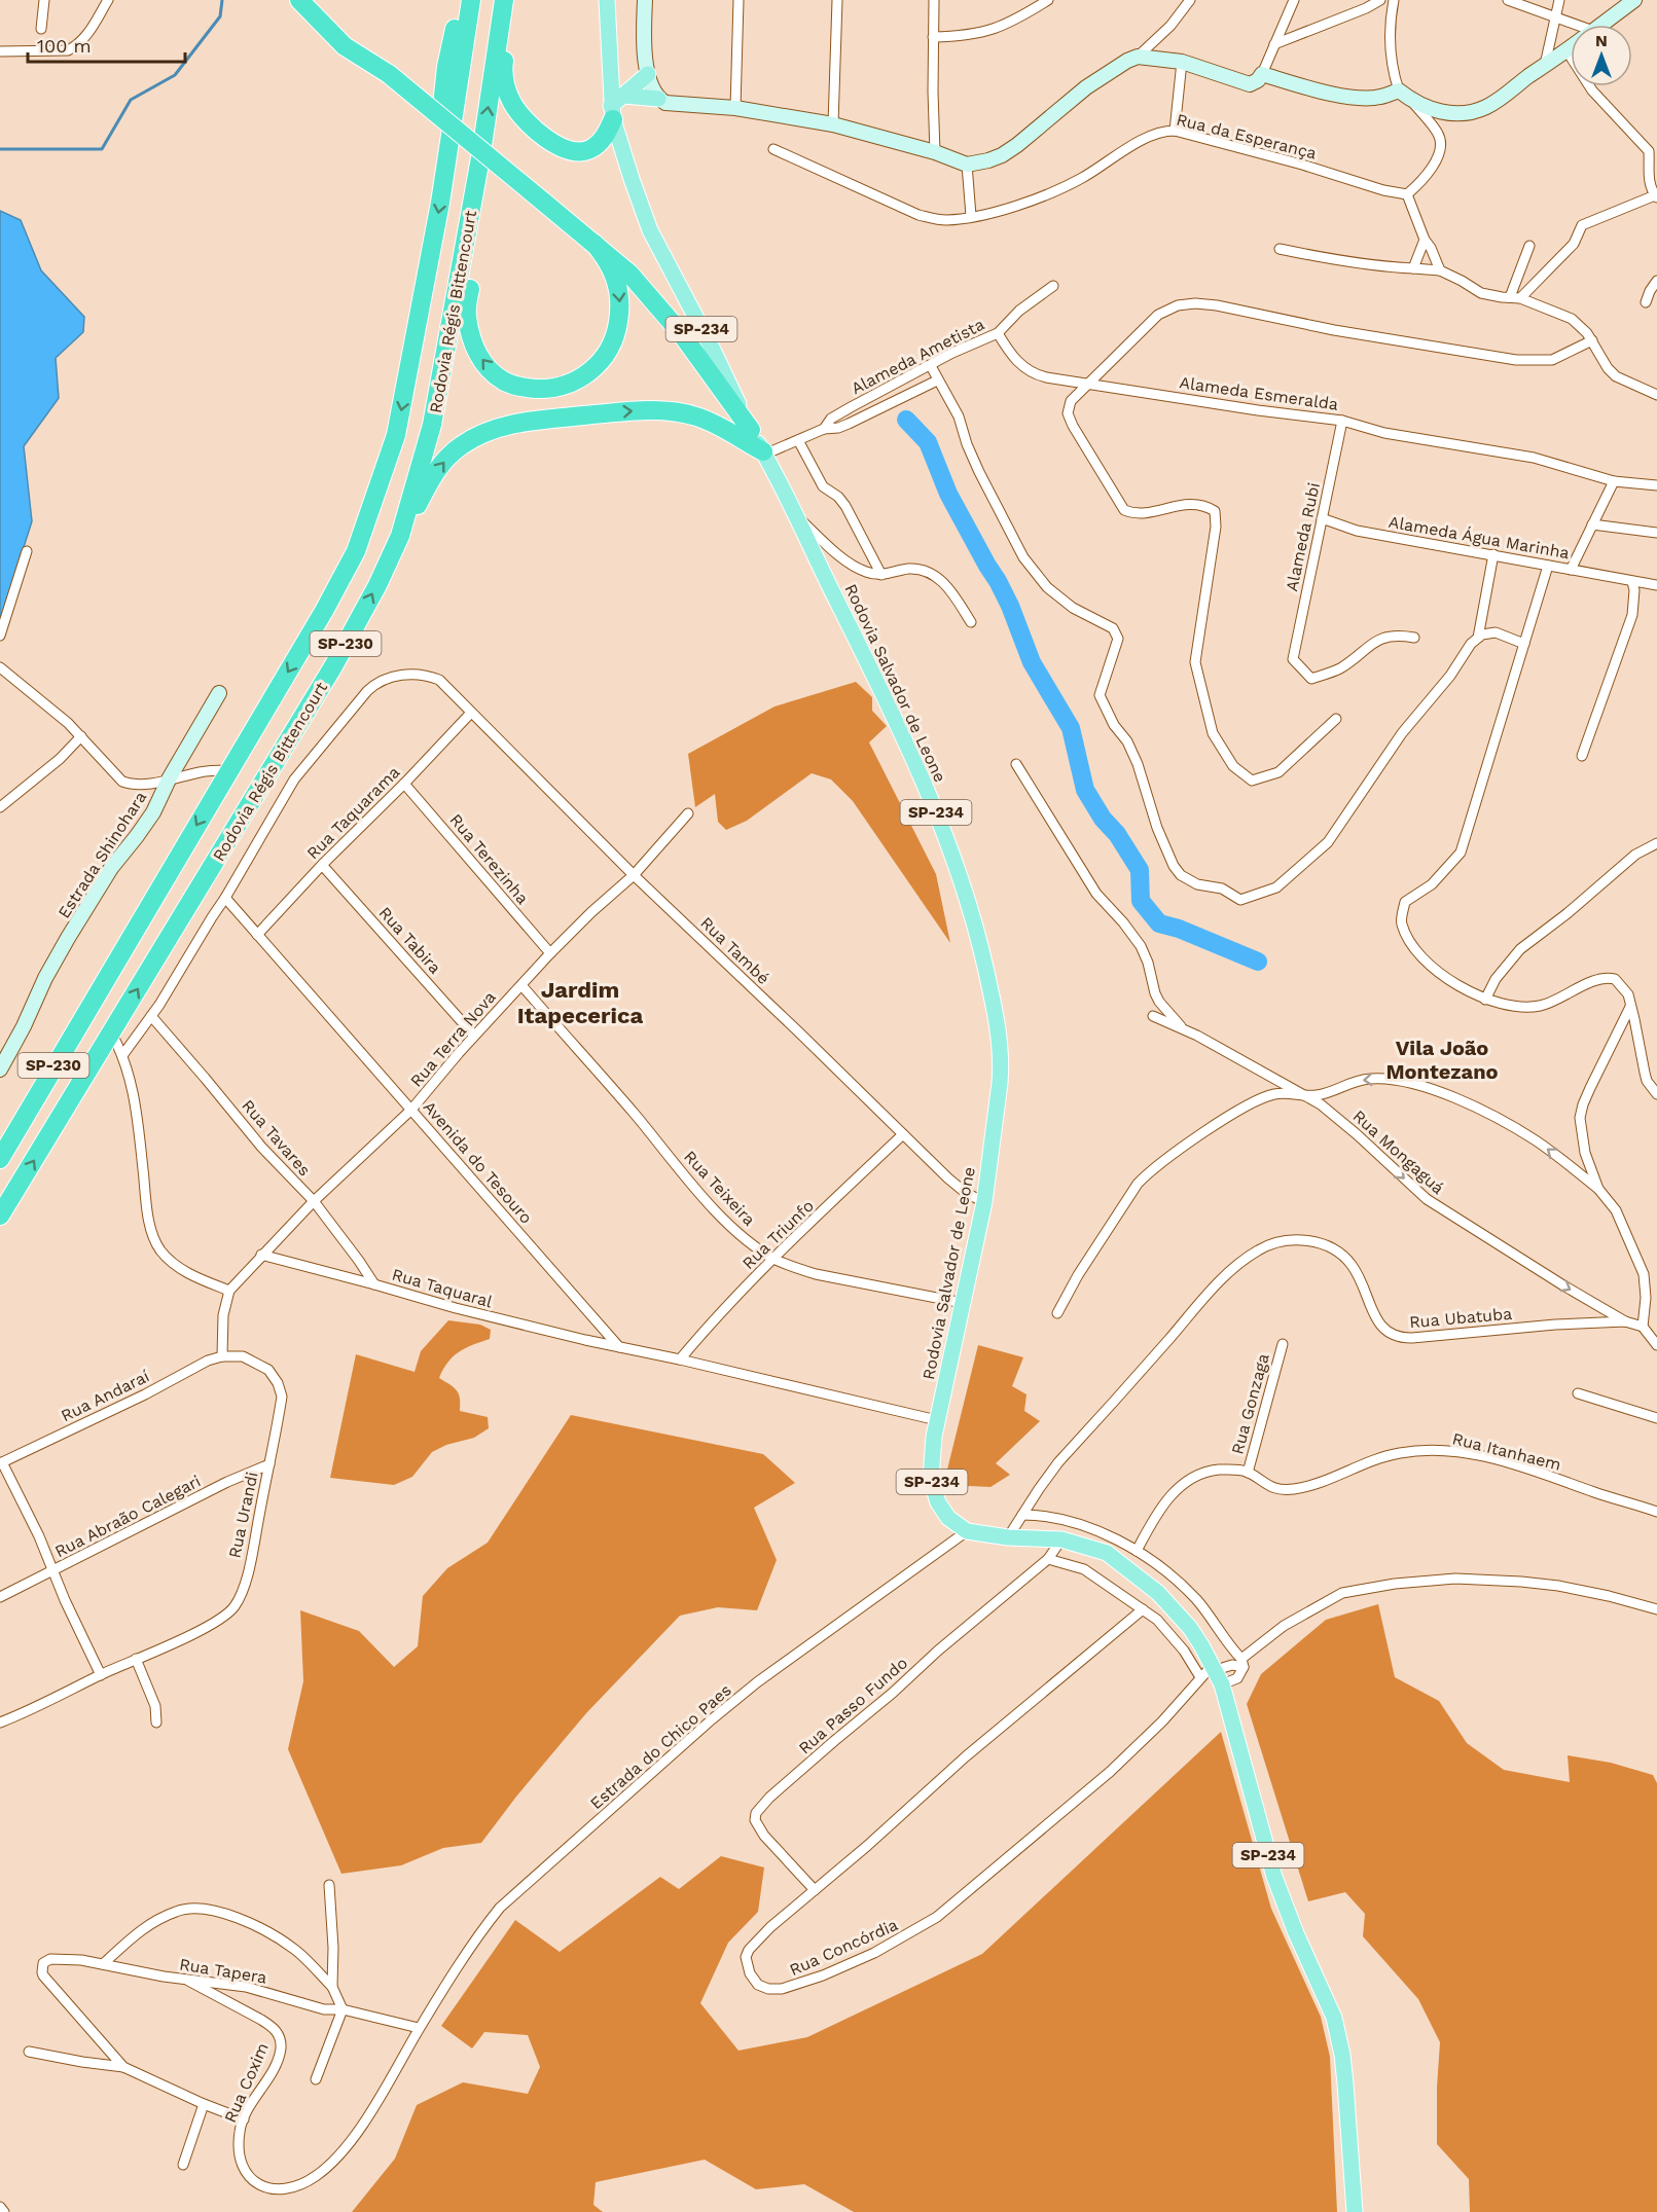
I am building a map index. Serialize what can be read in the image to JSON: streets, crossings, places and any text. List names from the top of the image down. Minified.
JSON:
{"streets":{"highway":["Rodovia Régis Bittencourt","SP-230"],"main road":["SP-234","Rodovia Salvador de Leone"],"street":["Rua da Esperança","Alameda Ametista","Alameda Esmeralda","Alameda Rubi","Alameda Água Marinha","Rua Taquarama","Estrada Shinohara","Rua Terezinha","Rua Tabira","Rua També","Rua Terra Nova","Rua Tavares","Rua Mongaguá","Avenida do Tesouro","Rua Teixeira","Rua Triunfo","Rua Taquaral","Rua Ubatuba","Rua Andaraí","Rua Gonzaga","Rua Itanhaem","Rua Urandi","Rua Abraão Calegari","Rua Passo Fundo","Estrada do Chico Paes","Rua Concórdia","Rua Tapera","Rua Coxim"]},"crossings":[["SP-234","Rodovia Salvador de Leone"],["SP-234","Rua Ubatuba"],["SP-234","Rua Passo Fundo"],["SP-234","Estrada do Chico Paes"],["SP-234","Rua Concórdia"],["Alameda Ametista","Alameda Esmeralda"],["Alameda Ametista","Rodovia Salvador de Leone"],["Alameda Esmeralda","Alameda Rubi"],["Alameda Rubi","Alameda Água Marinha"],["Rodovia Salvador de Leone","Rua També"],["Rodovia Salvador de Leone","Rua Teixeira"],["Rodovia Salvador de Leone","Rua Taquaral"],["Rodovia Salvador de Leone","Estrada do Chico Paes"],["Rua Taquarama","Rua Terezinha"],["Rua Taquarama","Rua Tabira"],["Rua Taquarama","Rua També"],["Rua Taquarama","Avenida do Tesouro"],["Rua Terezinha","Rua Terra Nova"],["Rua Tabira","Rua Terra Nova"],["Rua També","Rua Terra Nova"],["Rua També","Rua Tavares"],["Rua També","Avenida do Tesouro"],["Rua També","Rua Triunfo"],["Rua Terra Nova","Rua Tavares"],["Rua Terra Nova","Avenida do Tesouro"],["Rua Terra Nova","Rua Teixeira"],["Rua Terra Nova","Rua Taquaral"],["Rua Tavares","Rua Taquaral"],["Rua Mongaguá","Rua Ubatuba"],["Avenida do Tesouro","Rua Taquaral"],["Rua Teixeira","Rua Triunfo"],["Rua Triunfo","Rua Taquaral"],["Rua Andaraí","Rua Urandi"],["Rua Gonzaga","Rua Itanhaem"],["Rua Urandi","Rua Abraão Calegari"],["Rua Passo Fundo","Rua Concórdia"],["Estrada do Chico Paes","Rua Tapera"],["Estrada do Chico Paes","Rua Coxim"],["Rua Tapera","Rua Coxim"]],"one_way":["Rua Mongaguá"],"districts":["Jardim Itapecerica","Vila João Montezano"],"scale_bar":"100 m","north":"top"}
